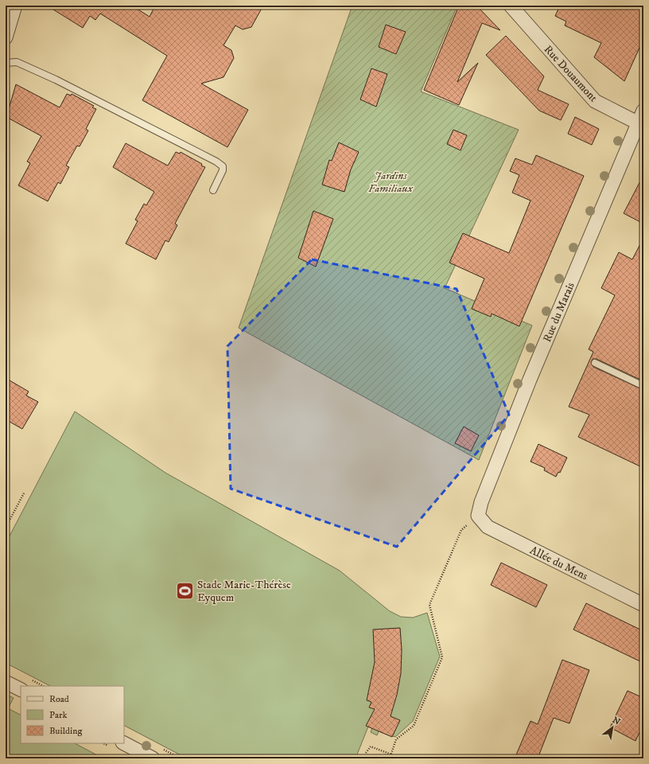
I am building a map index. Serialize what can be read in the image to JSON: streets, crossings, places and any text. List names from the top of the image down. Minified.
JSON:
{"streets":{"street":["Rue Douaumont","Rue du Marais","Allée du Mens"]},"crossings":[["Rue Douaumont","Rue du Marais"],["Rue du Marais","Allée du Mens"]],"parks":["Jardins Familiaux"],"places":{"sports":["Stade Marie-Thérèse Eyquem"]},"legend":["Road","Park","Building"],"north":"top right"}
